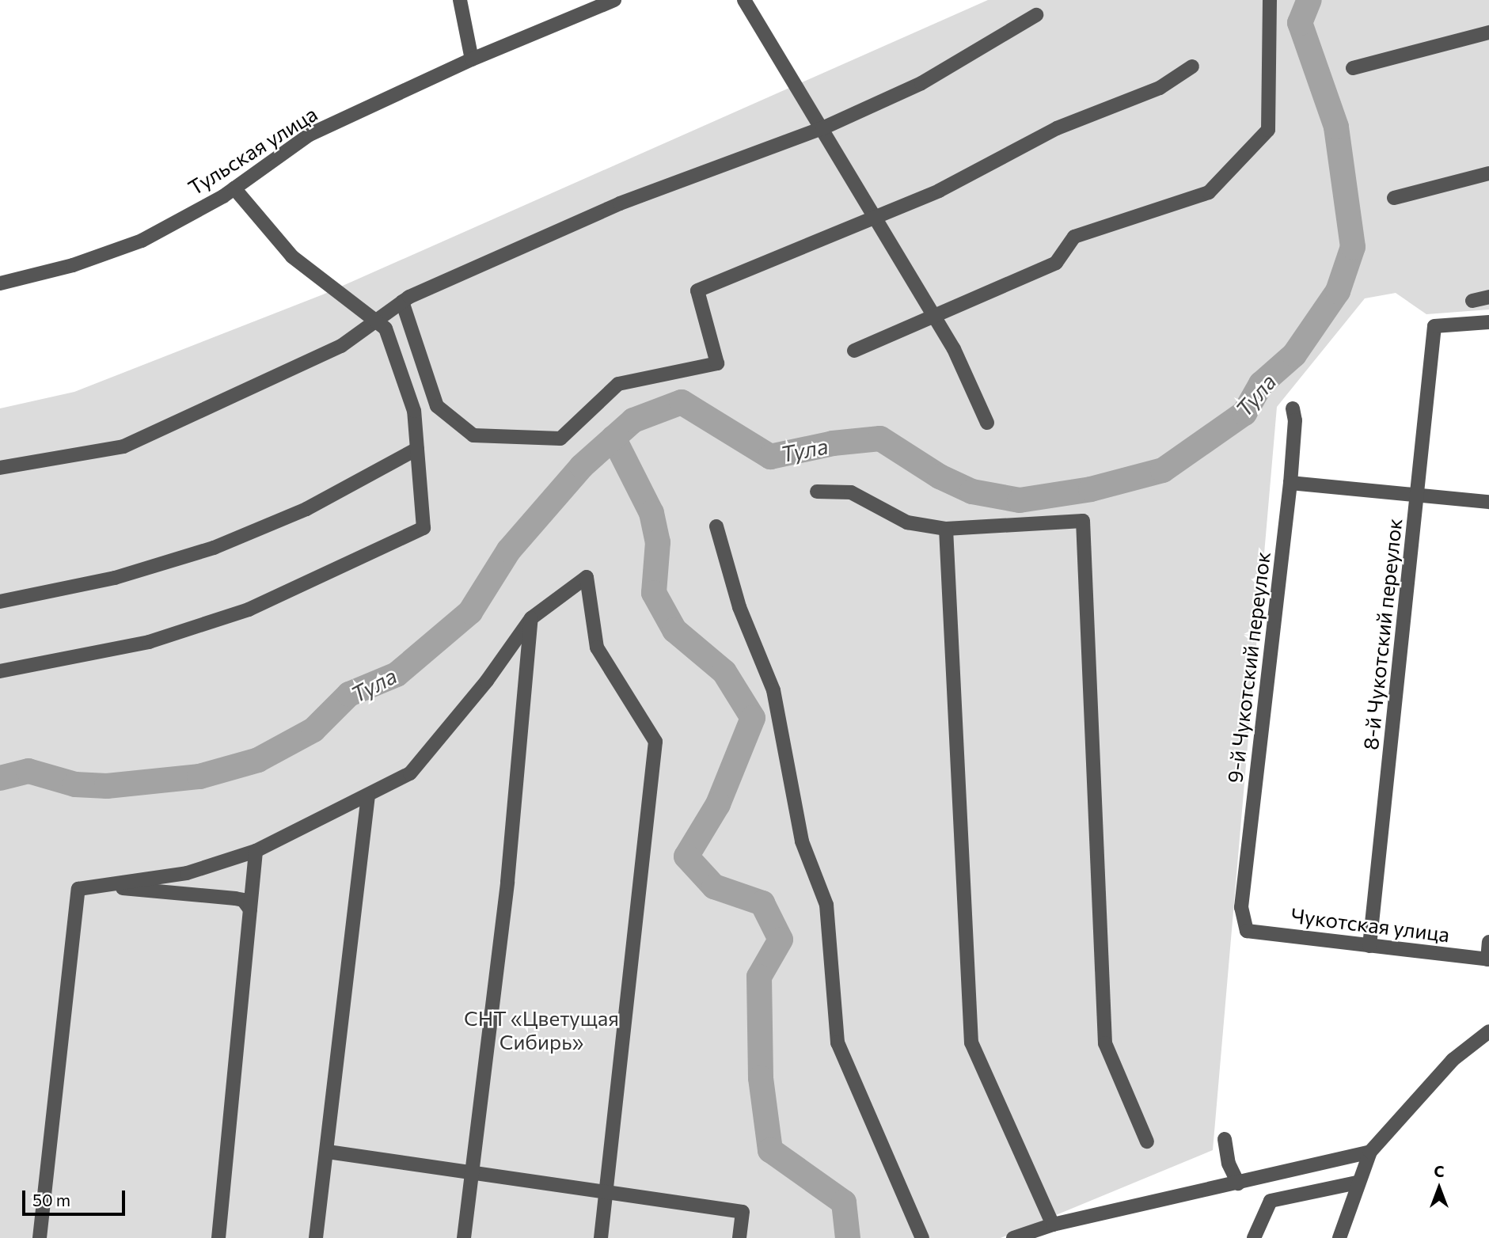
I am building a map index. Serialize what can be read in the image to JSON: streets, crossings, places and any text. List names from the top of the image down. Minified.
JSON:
{"streets":{"street":["Тульская улица","8-й Чукотский переулок","9-й Чукотский переулок","Чукотская улица"]},"crossings":[["8-й Чукотский переулок","Чукотская улица"],["9-й Чукотский переулок","Чукотская улица"]],"water":["Тула"],"parks":["СНТ «Цветущая Сибирь»"],"scale_bar":"50 m","north":"top"}
